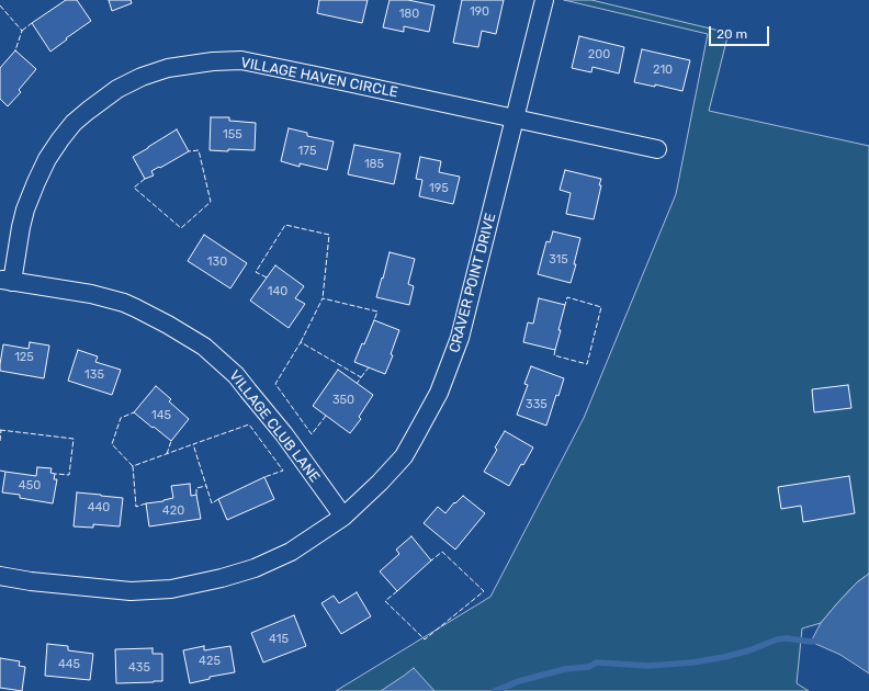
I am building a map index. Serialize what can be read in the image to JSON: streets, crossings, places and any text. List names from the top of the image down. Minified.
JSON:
{"streets":{"street":["VILLAGE HAVEN CIRCLE","CRAVER POINT DRIVE","VILLAGE CLUB LANE"]},"crossings":[["VILLAGE HAVEN CIRCLE","CRAVER POINT DRIVE"],["VILLAGE HAVEN CIRCLE","VILLAGE CLUB LANE"],["CRAVER POINT DRIVE","VILLAGE CLUB LANE"]],"house_numbers":["190","180","200","210","155","175","185","195","315","130","140","125","135","350","335","145","450","440","420","415","425","445","435"],"scale_bar":"20 m"}
